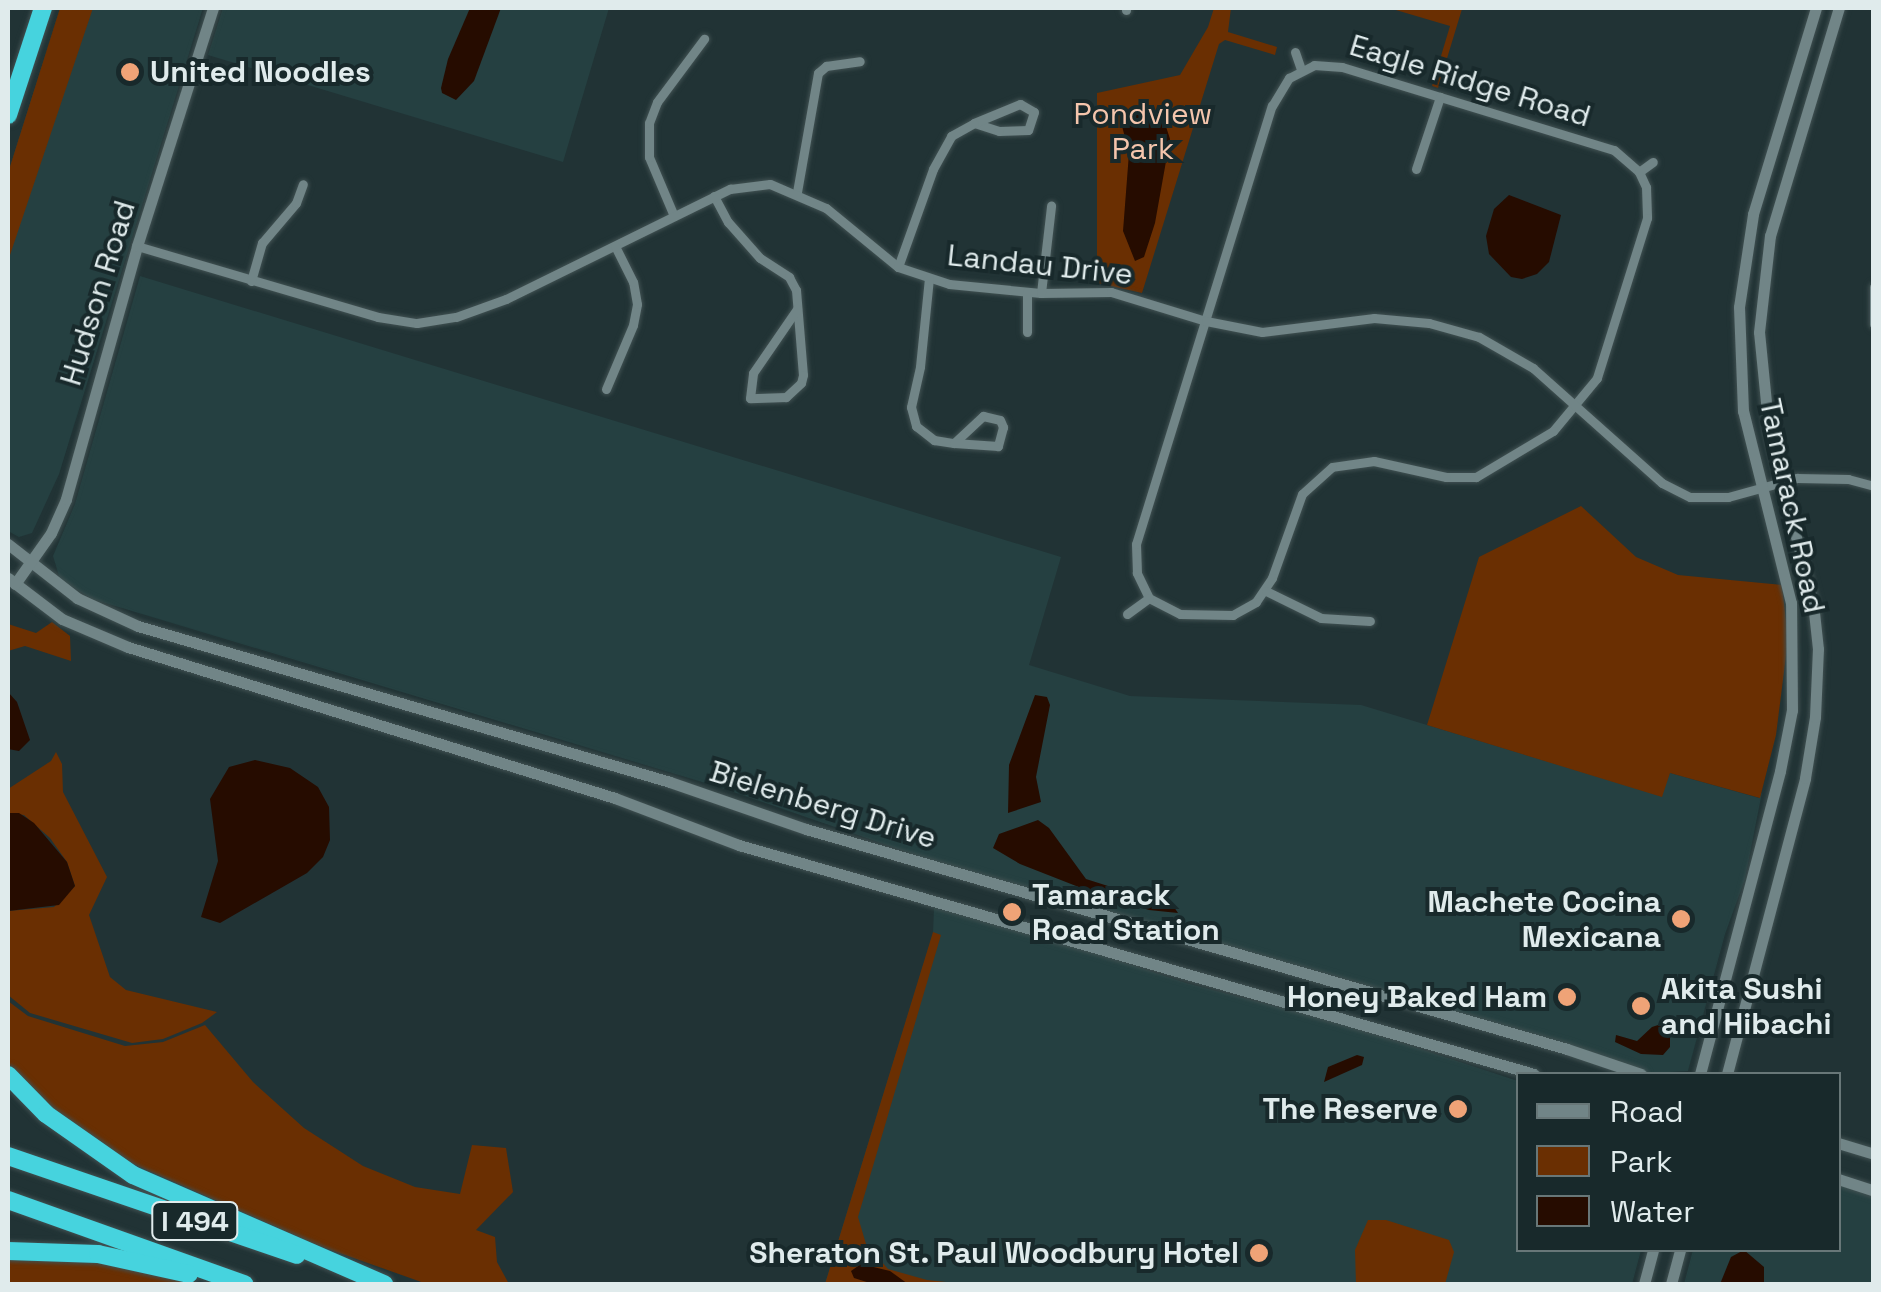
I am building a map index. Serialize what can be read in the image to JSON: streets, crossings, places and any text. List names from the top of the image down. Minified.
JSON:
{"streets":{"highway":["I 494"],"street":["Eagle Ridge Road","Landau Drive","Hudson Road","Tamarack Road","Bielenberg Drive"]},"crossings":[["Eagle Ridge Road","Landau Drive"],["Landau Drive","Hudson Road"],["Landau Drive","Tamarack Road"],["Hudson Road","Bielenberg Drive"]],"parks":["Pondview Park"],"places":["United Noodles","Tamarack Road Station","Machete Cocina Mexicana","Honey Baked Ham","Akita Sushi and Hibachi","The Reserve","Sheraton St. Paul Woodbury Hotel"],"legend":["Road","Park","Water"]}
